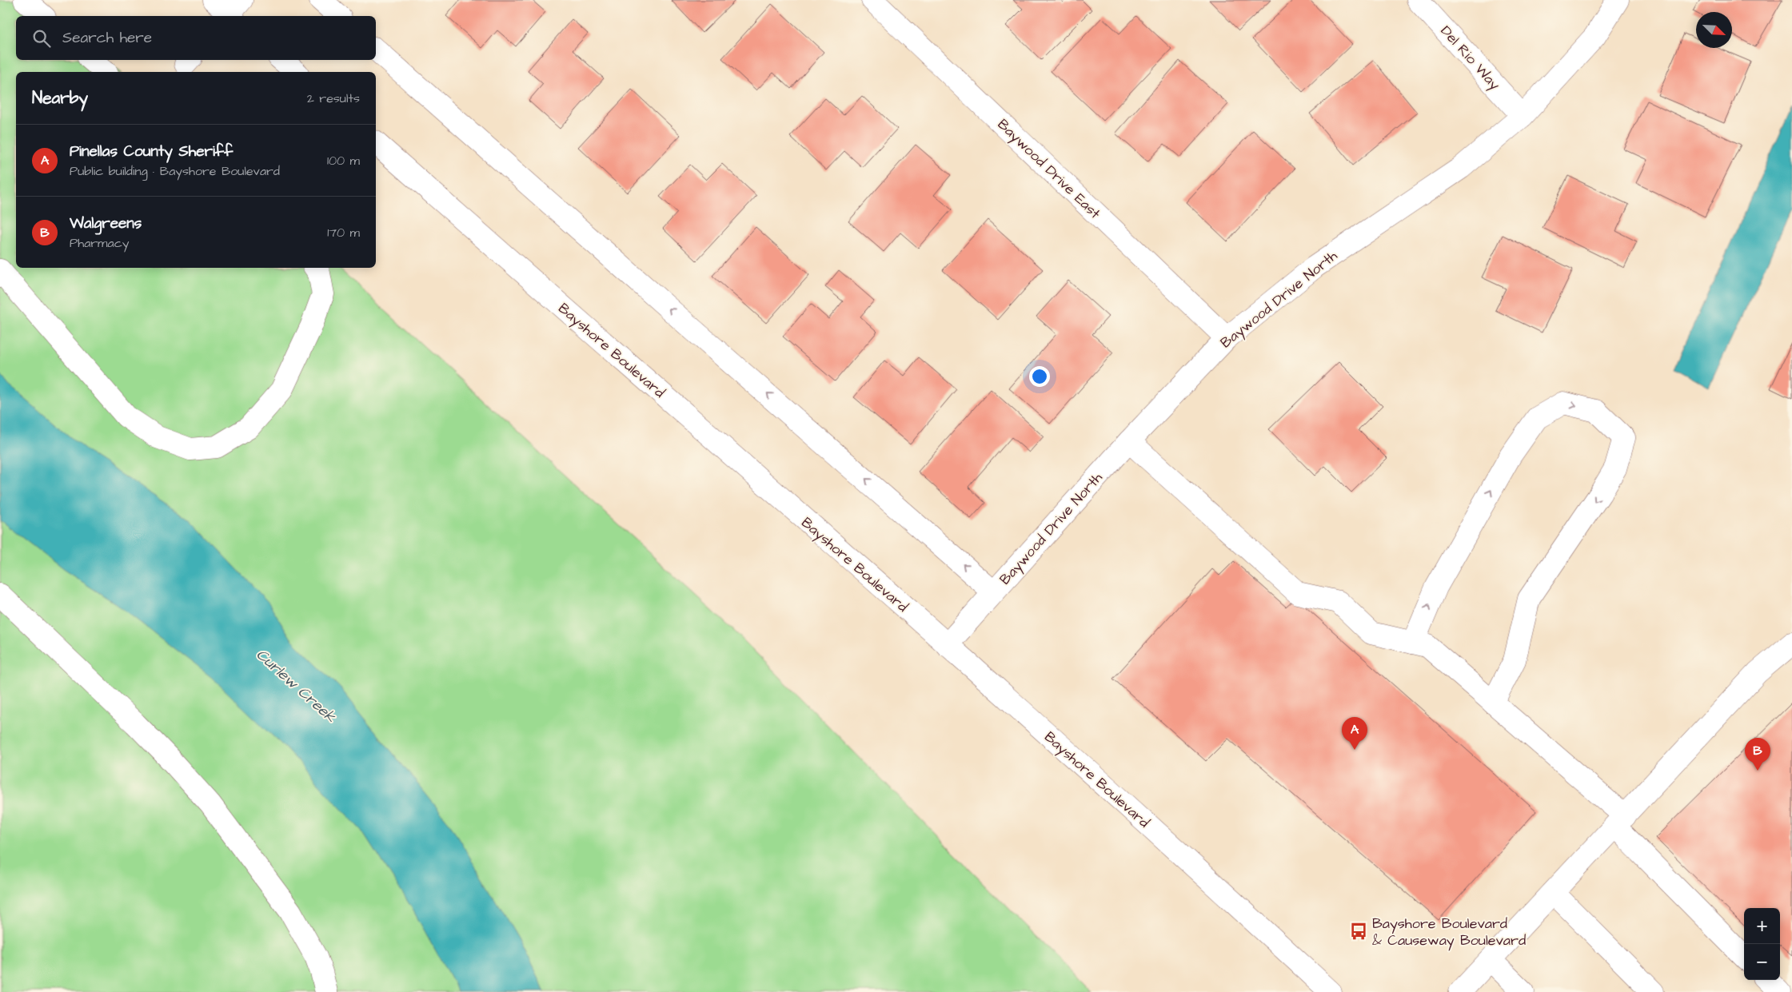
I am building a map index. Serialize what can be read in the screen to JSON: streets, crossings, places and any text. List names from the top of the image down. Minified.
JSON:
{"streets":{"street":["Del Rio Way","Baywood Drive East","Baywood Drive North","Bayshore Boulevard"]},"crossings":[["Del Rio Way","Baywood Drive North"],["Baywood Drive East","Baywood Drive North"],["Baywood Drive North","Bayshore Boulevard"]],"water":["Curlew Creek"],"places":{"bus stop":["Bayshore Boulevard & Causeway Boulevard"]},"north":"bottom right","page":{"search":"Search here","heading":["Nearby","2 results"],"list":[{"mark":"A","name":"Pinellas County Sheriff","note":"Public building · Bayshore Boulevard","value":"100 m"},{"mark":"B","name":"Walgreens","note":"Pharmacy","value":"170 m"}],"pins":["A","B"],"map_buttons":["+","−"]}}
